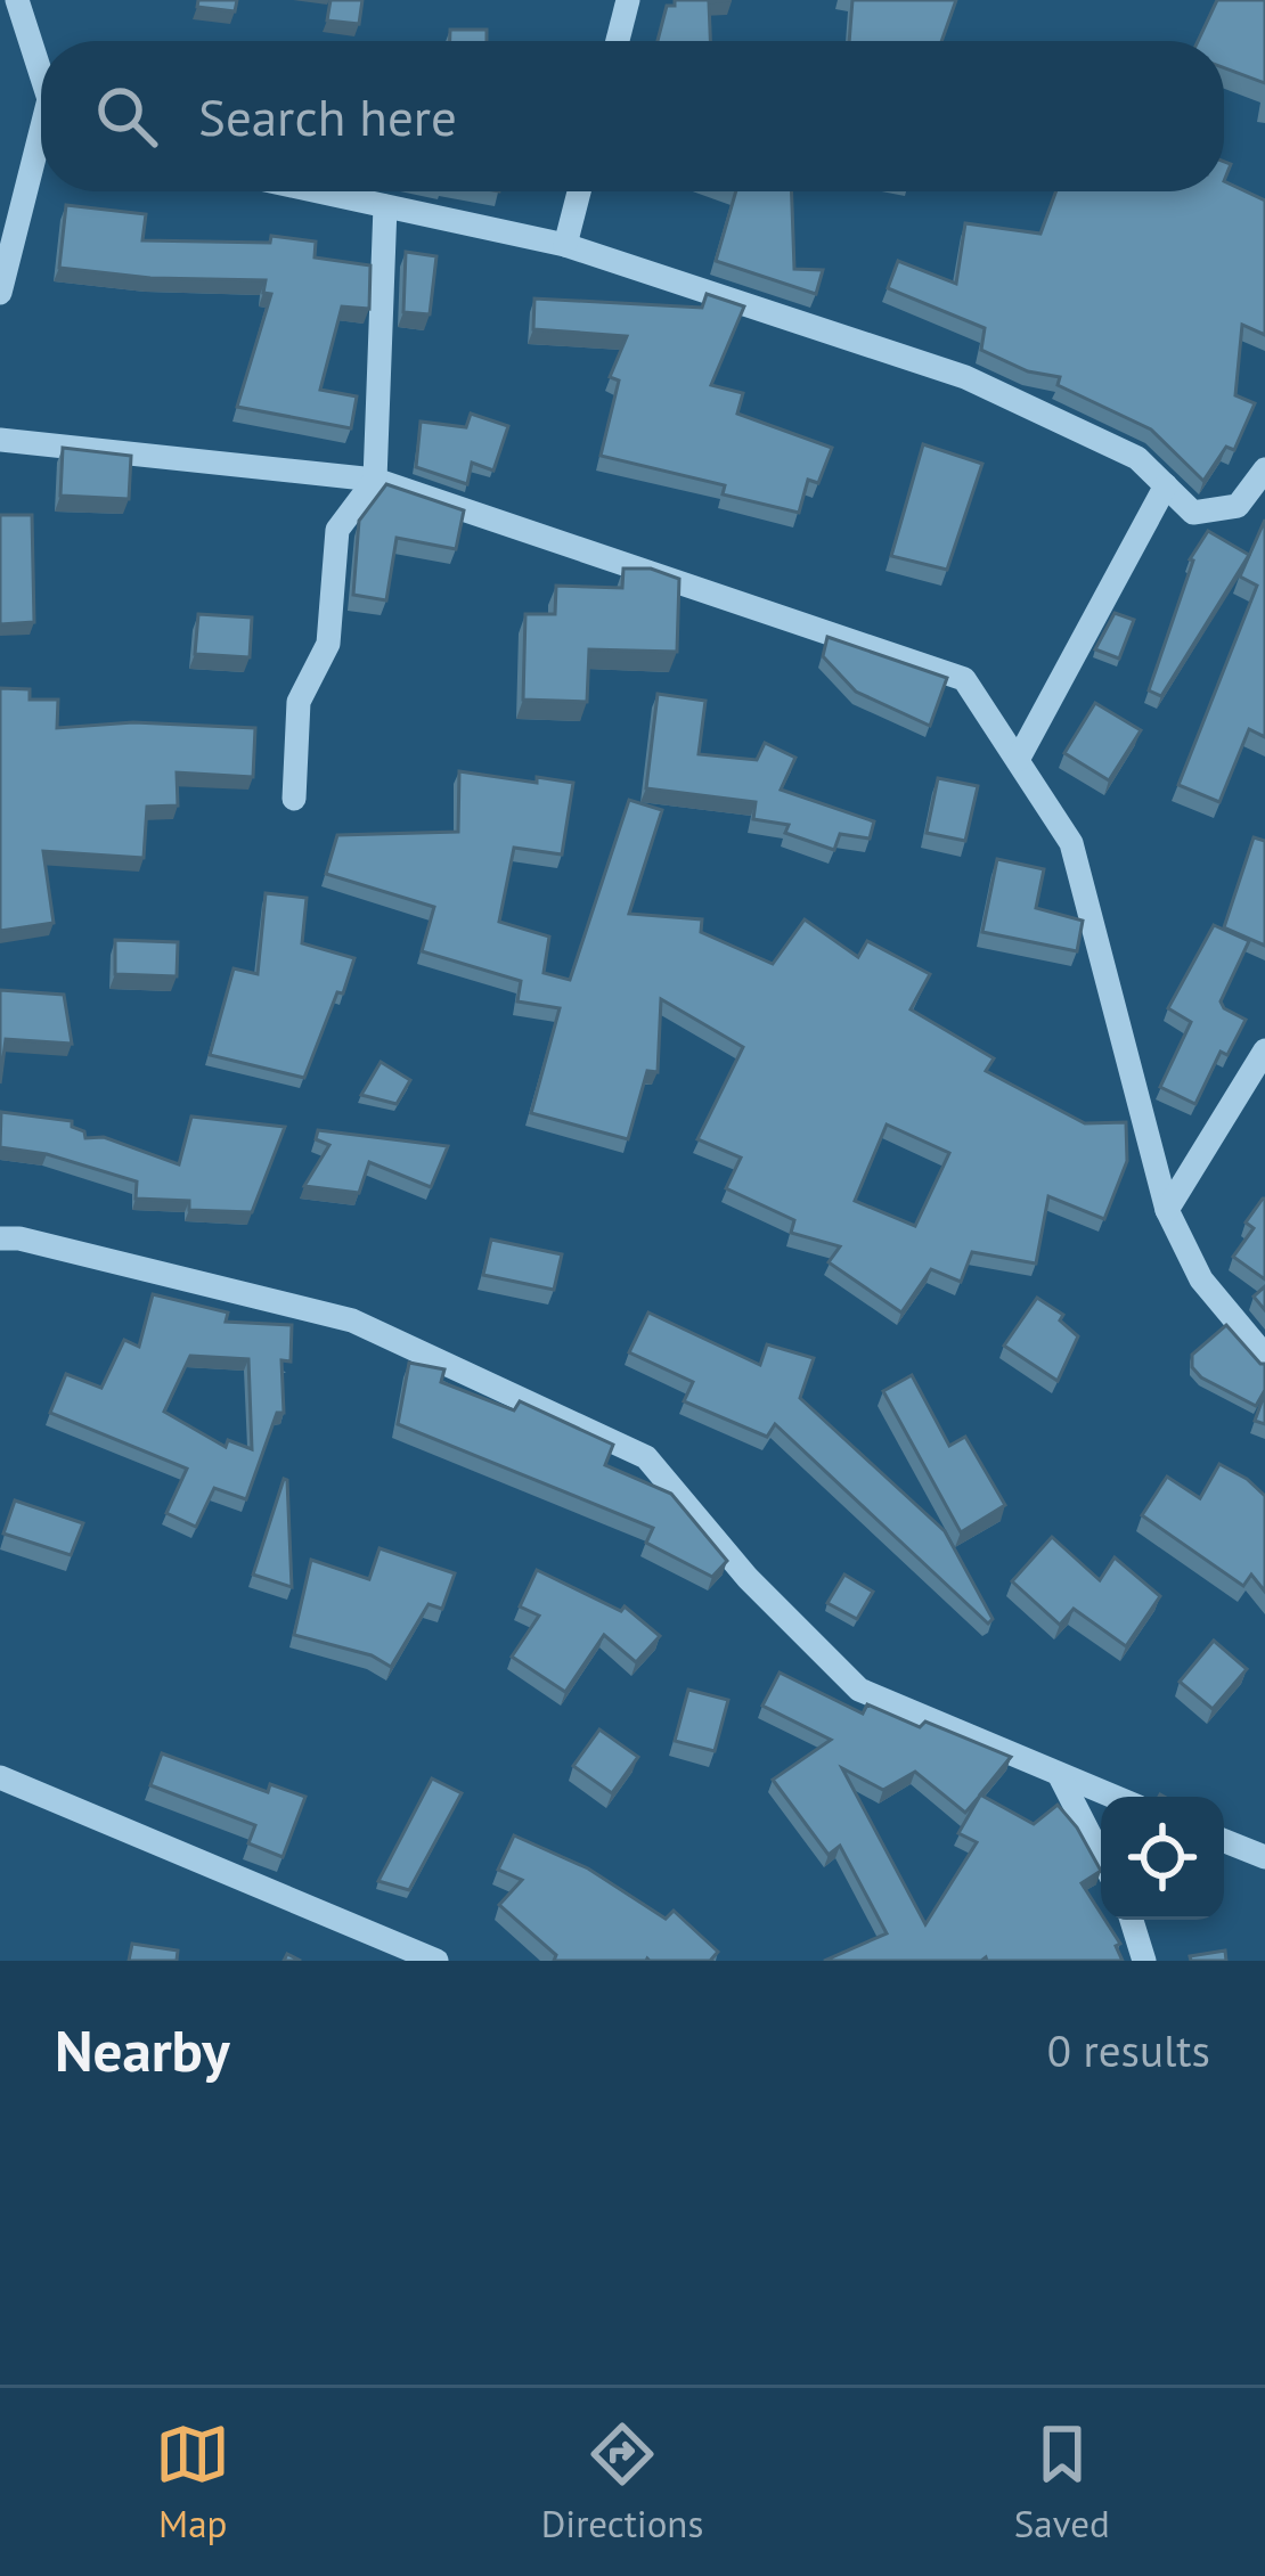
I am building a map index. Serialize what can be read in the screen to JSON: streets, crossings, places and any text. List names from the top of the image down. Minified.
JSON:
{"page":{"search":"Search here","heading":["Nearby","0 results"],"nav":["Map","Directions","Saved"]}}
